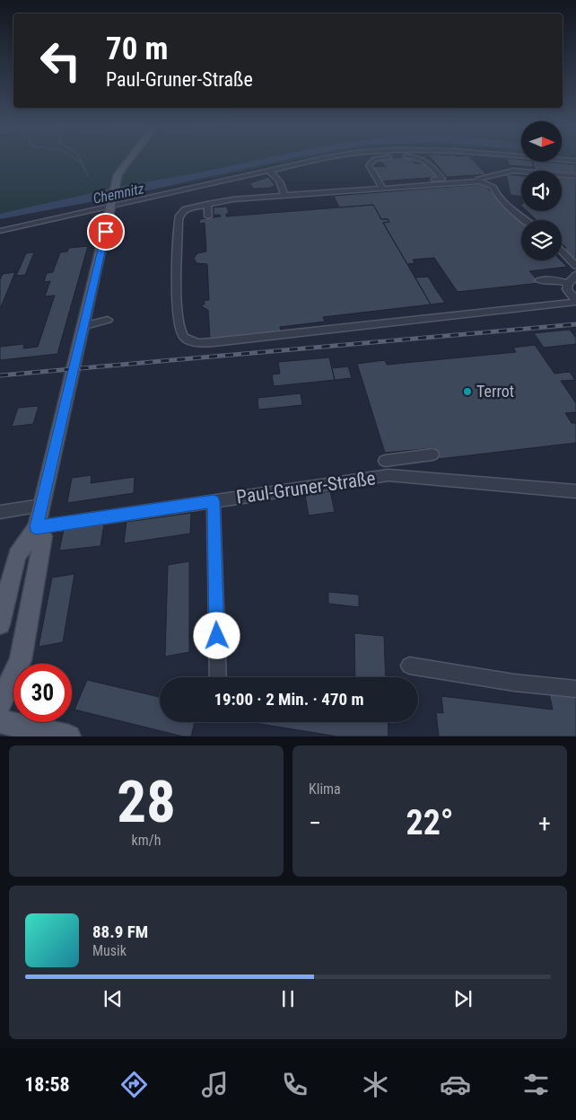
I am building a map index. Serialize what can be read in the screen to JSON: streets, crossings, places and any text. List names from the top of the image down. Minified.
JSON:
{"streets":{"street":["Paul-Gruner-Straße"]},"water":["Chemnitz"],"places":["Terrot"],"north":"right","page":{"turn":["70 m","Paul-Gruner-Straße"],"limit":"30","trip":"19:00 · 2 Min. · 470 m","tile":[["28","km/h"],"Klima"],"heat":["−","22°","+"],"song":["88.9 FM","Musik"],"tabs":"18:58"}}
